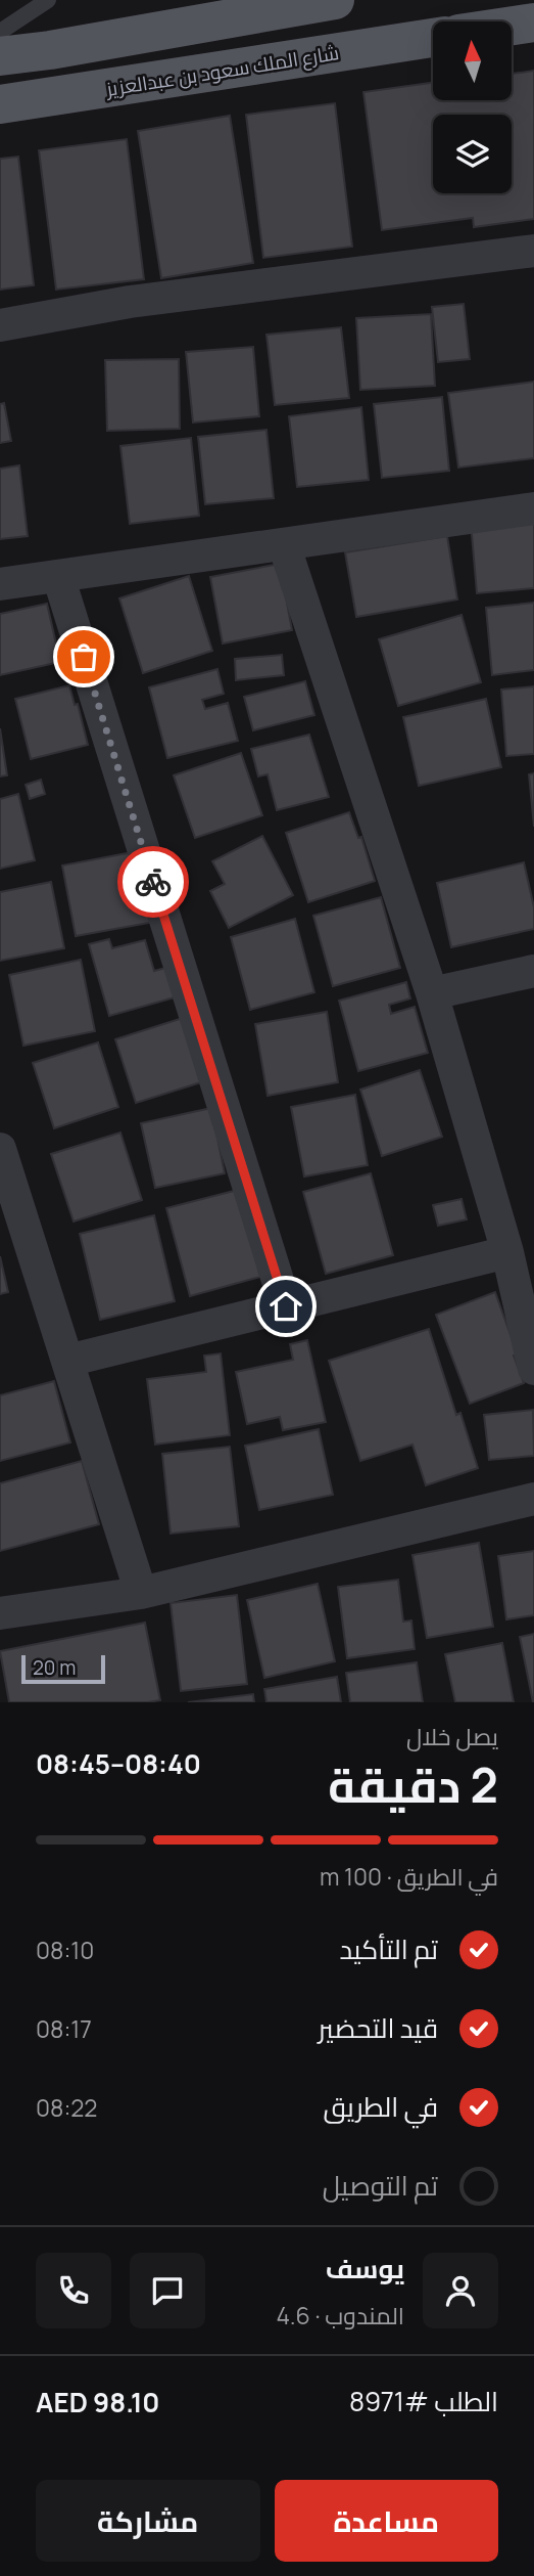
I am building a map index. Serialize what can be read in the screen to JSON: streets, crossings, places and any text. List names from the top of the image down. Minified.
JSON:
{"streets":{"main road":["شارع الملك سعود بن عبدالعزيز"]},"scale_bar":"20 m","north":"top","page":{"scale":"20 m","heading":["2 دقيقة","يصل خلال","08:40–08:45"],"panel":["يوسف","المندوب · 4.6","الطلب #8971","AED 98.10"],"bar":"في الطريق · 100 m","list":[["تم التأكيد","08:10"],["قيد التحضير","08:17"],["في الطريق","08:22"],"تم التوصيل"],"buttons":["مساعدة","مشاركة"]}}
